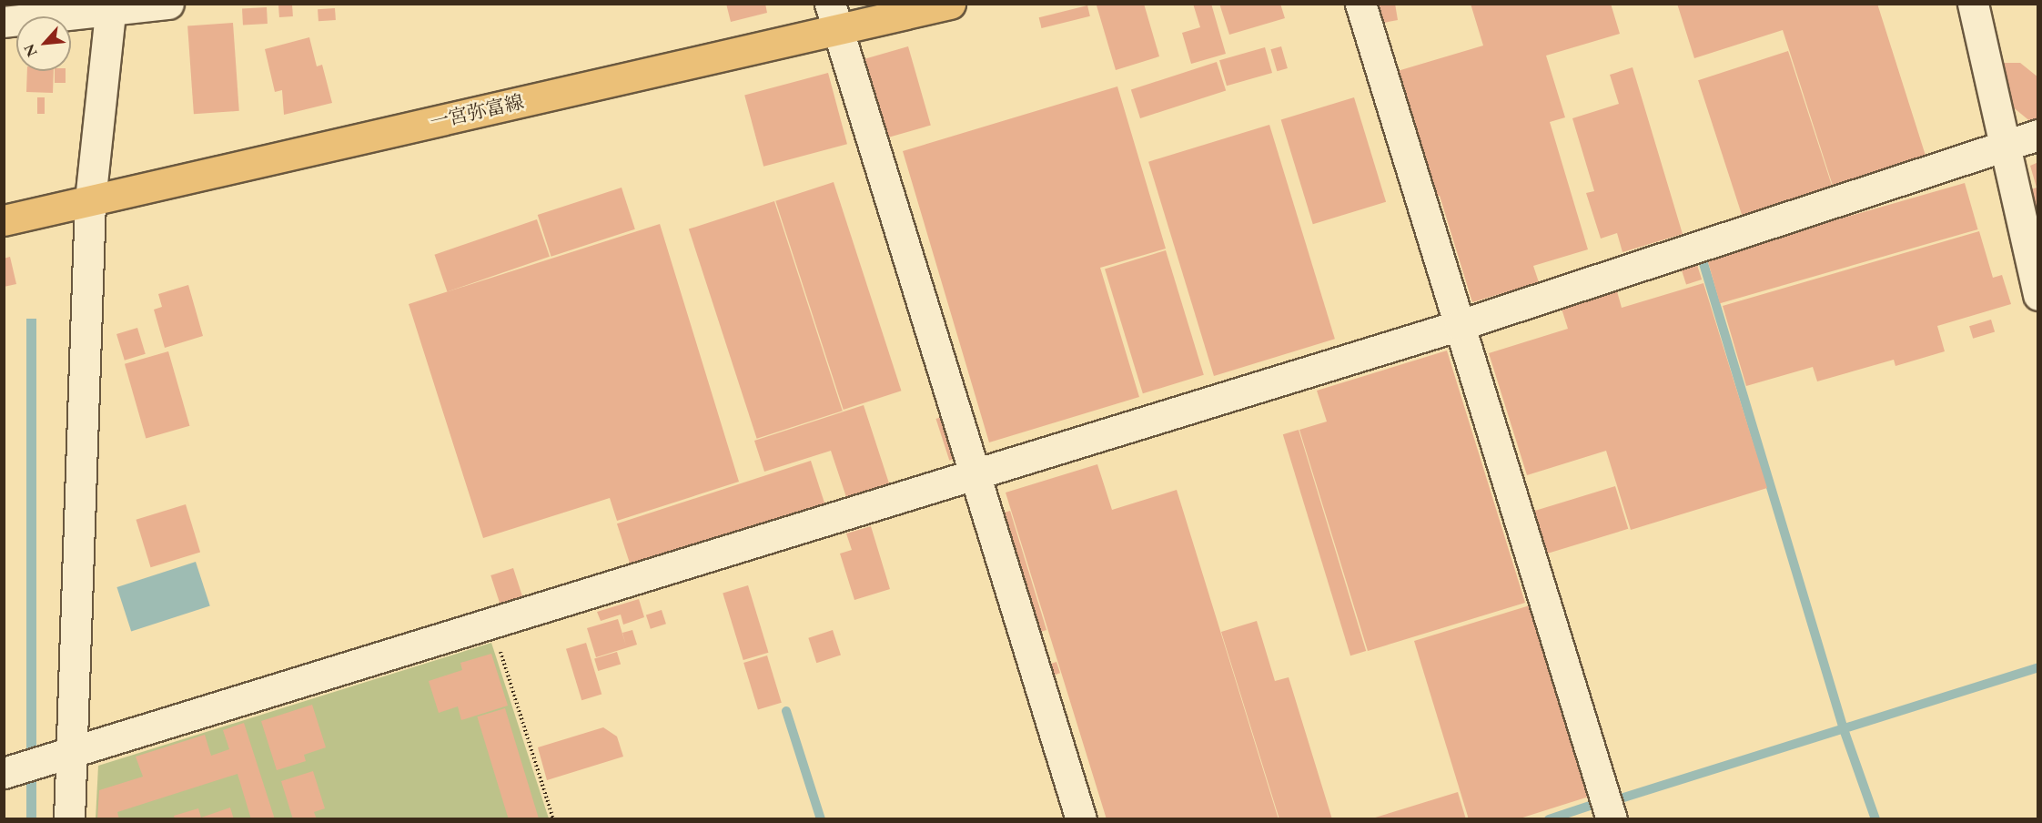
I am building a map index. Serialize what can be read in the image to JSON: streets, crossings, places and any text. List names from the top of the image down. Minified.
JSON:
{"streets":{"main road":["一宮弥富線"]},"north":"bottom left"}
